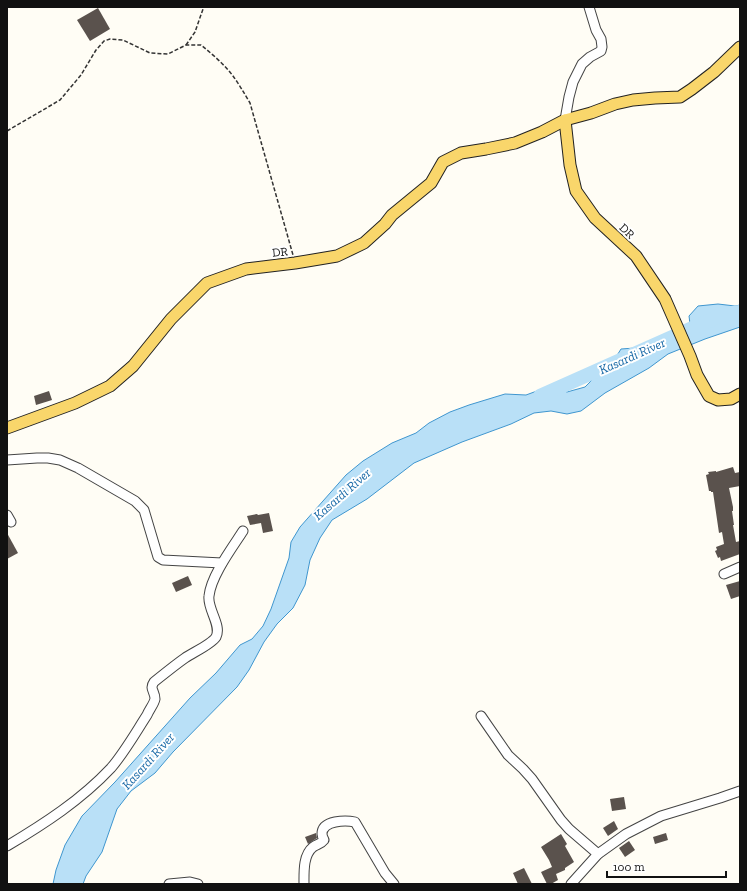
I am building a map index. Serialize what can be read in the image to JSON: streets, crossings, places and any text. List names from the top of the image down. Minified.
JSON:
{"streets":{"main road":["DR"]},"water":["Kasardi River"],"scale_bar":"100 m"}
